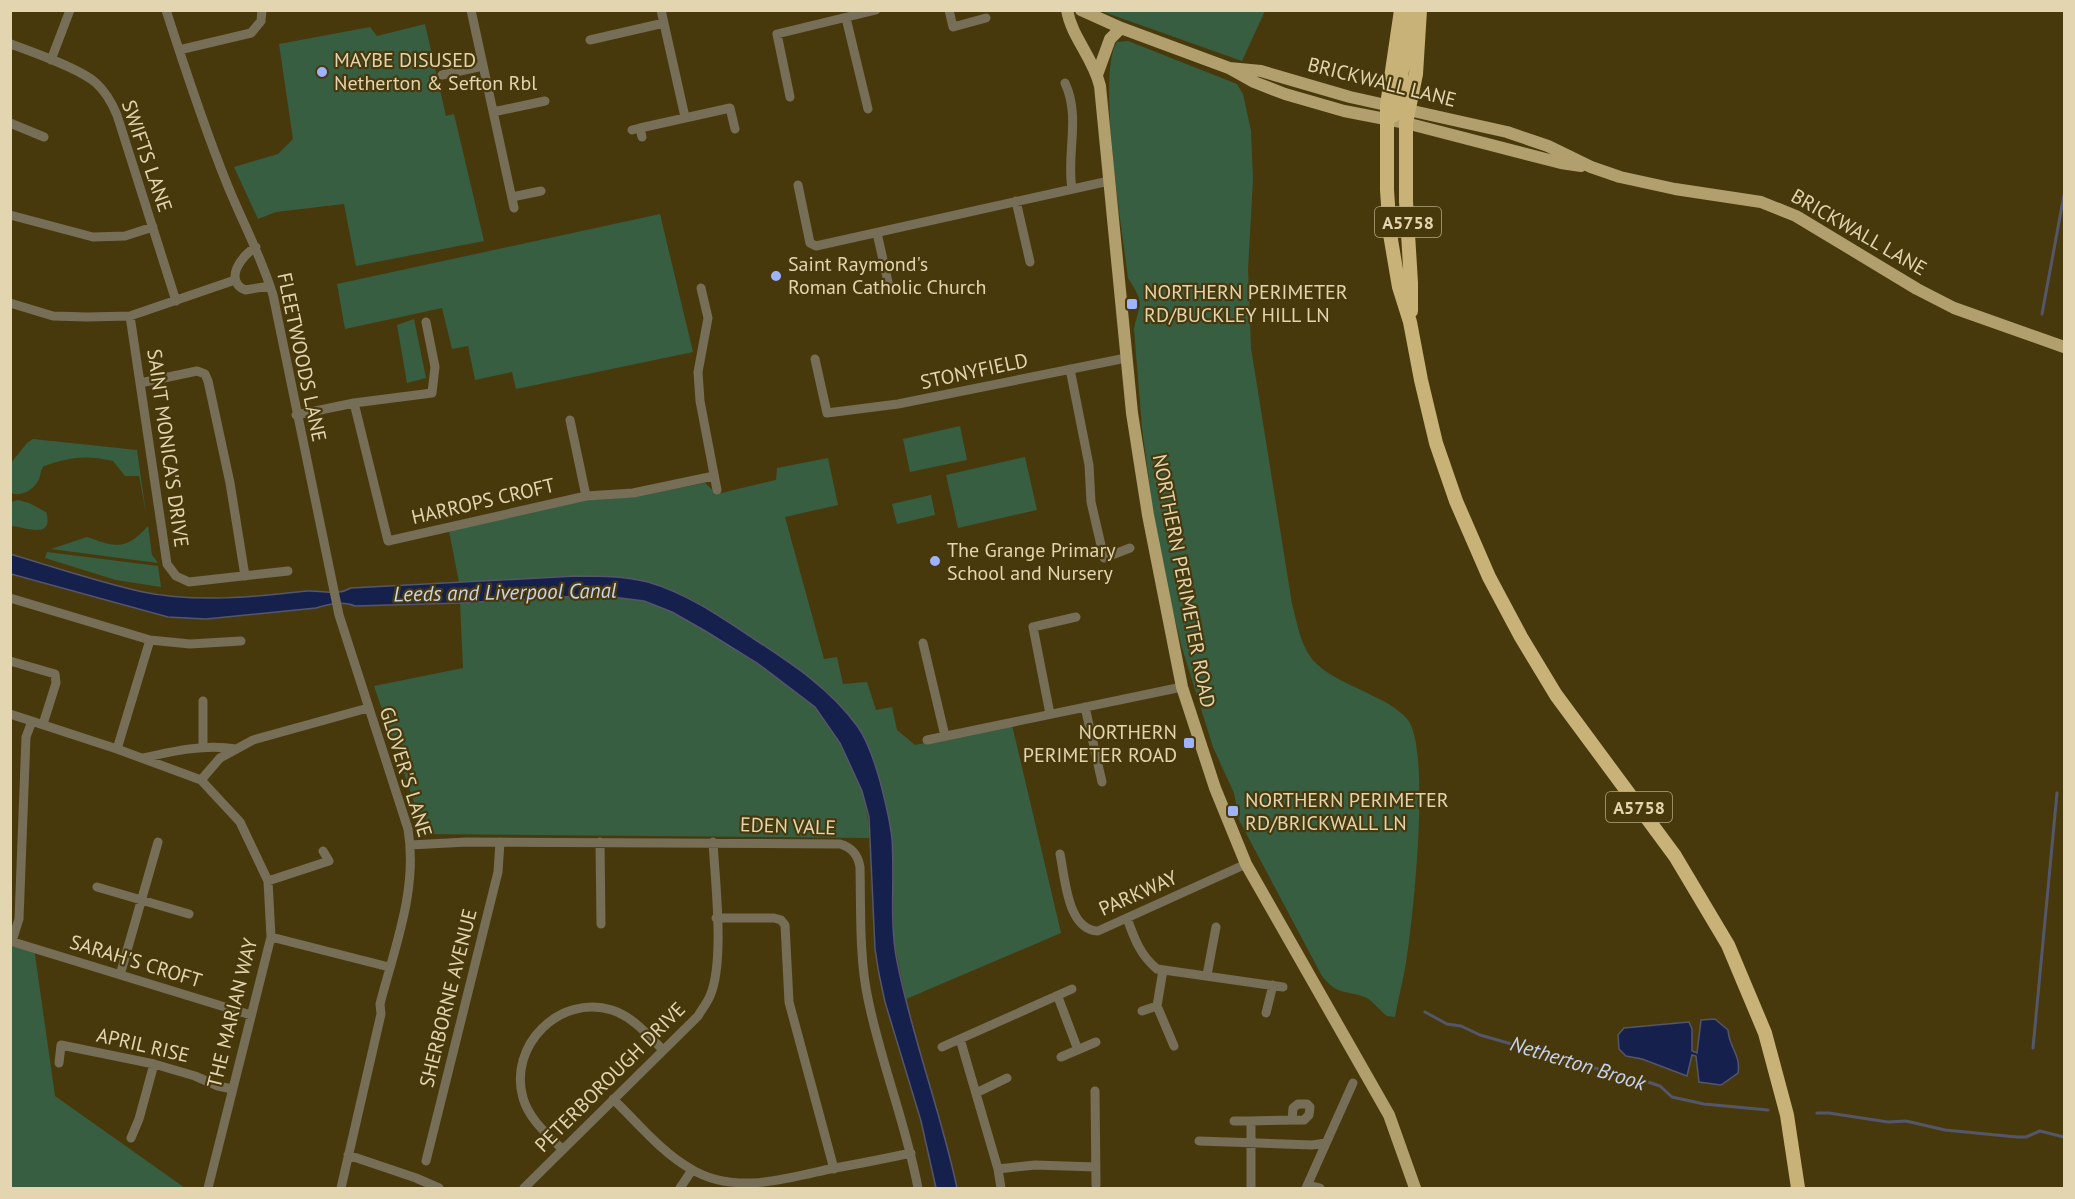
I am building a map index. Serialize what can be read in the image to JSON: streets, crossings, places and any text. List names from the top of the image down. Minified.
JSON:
{"streets":{"highway":["A5758"],"main road":["BRICKWALL LANE","NORTHERN PERIMETER ROAD"],"street":["SWIFTS LANE","FLEETWOODS LANE","STONYFIELD","SAINT MONICA'S DRIVE","HARROPS CROFT","GLOVER'S LANE","EDEN VALE","PARKWAY","SARAH'S CROFT","SHERBORNE AVENUE","THE MARIAN WAY","APRIL RISE","PETERBOROUGH DRIVE"]},"crossings":[["BRICKWALL LANE","A5758"],["FLEETWOODS LANE","GLOVER'S LANE"],["STONYFIELD","NORTHERN PERIMETER ROAD"],["NORTHERN PERIMETER ROAD","PARKWAY"],["GLOVER'S LANE","EDEN VALE"],["EDEN VALE","SHERBORNE AVENUE"],["EDEN VALE","PETERBOROUGH DRIVE"],["SARAH'S CROFT","THE MARIAN WAY"],["THE MARIAN WAY","APRIL RISE"]],"water":["Leeds and Liverpool Canal","Netherton Brook"],"places":{"other":["MAYBE DISUSED Netherton & Sefton Rbl","Saint Raymond's Roman Catholic Church","The Grange Primary School and Nursery"],"transit":["NORTHERN PERIMETER RD/BUCKLEY HILL LN","NORTHERN PERIMETER ROAD","NORTHERN PERIMETER RD/BRICKWALL LN"]}}
